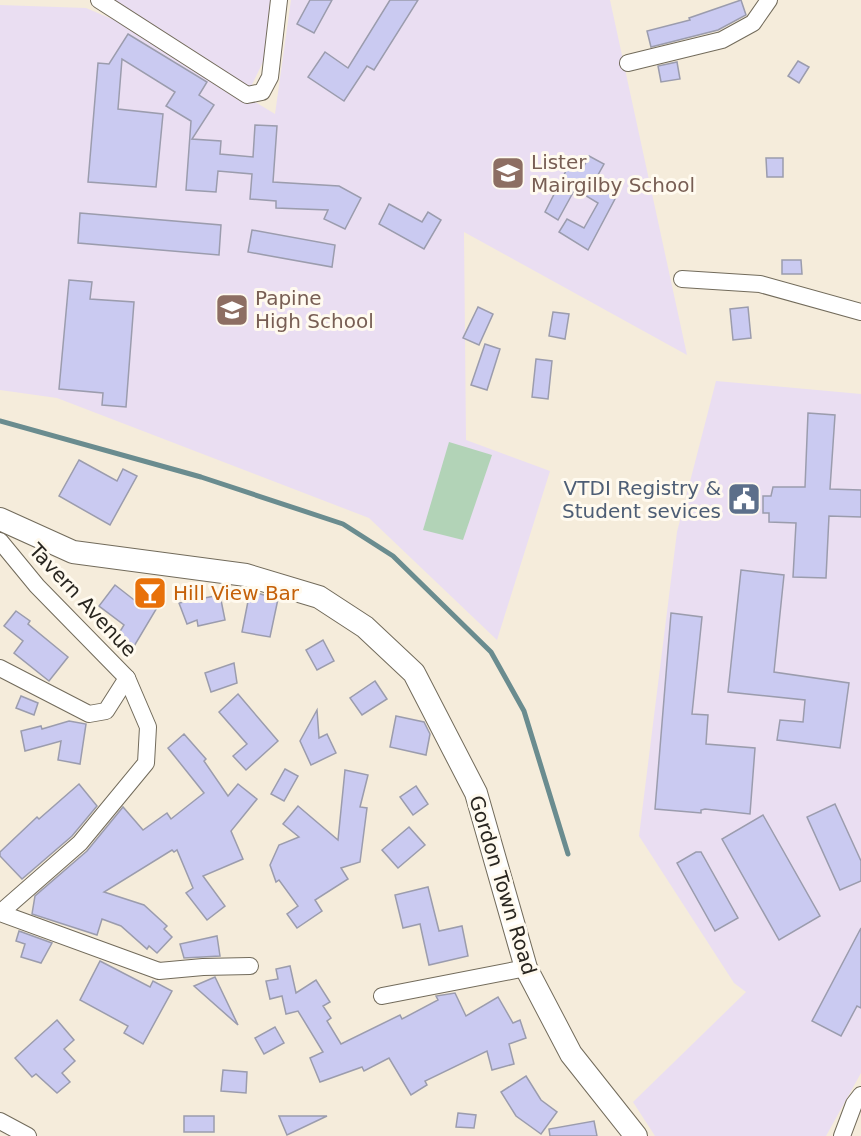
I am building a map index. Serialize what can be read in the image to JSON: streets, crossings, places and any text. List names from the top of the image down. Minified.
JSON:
{"streets":{"main road":["Gordon Town Road"],"street":["Tavern Avenue"]},"places":{"school or university":["Lister Mairgilby School","Papine High School"],"public building":["VTDI Registry & Student sevices"],"bar":["Hill View Bar"]}}
